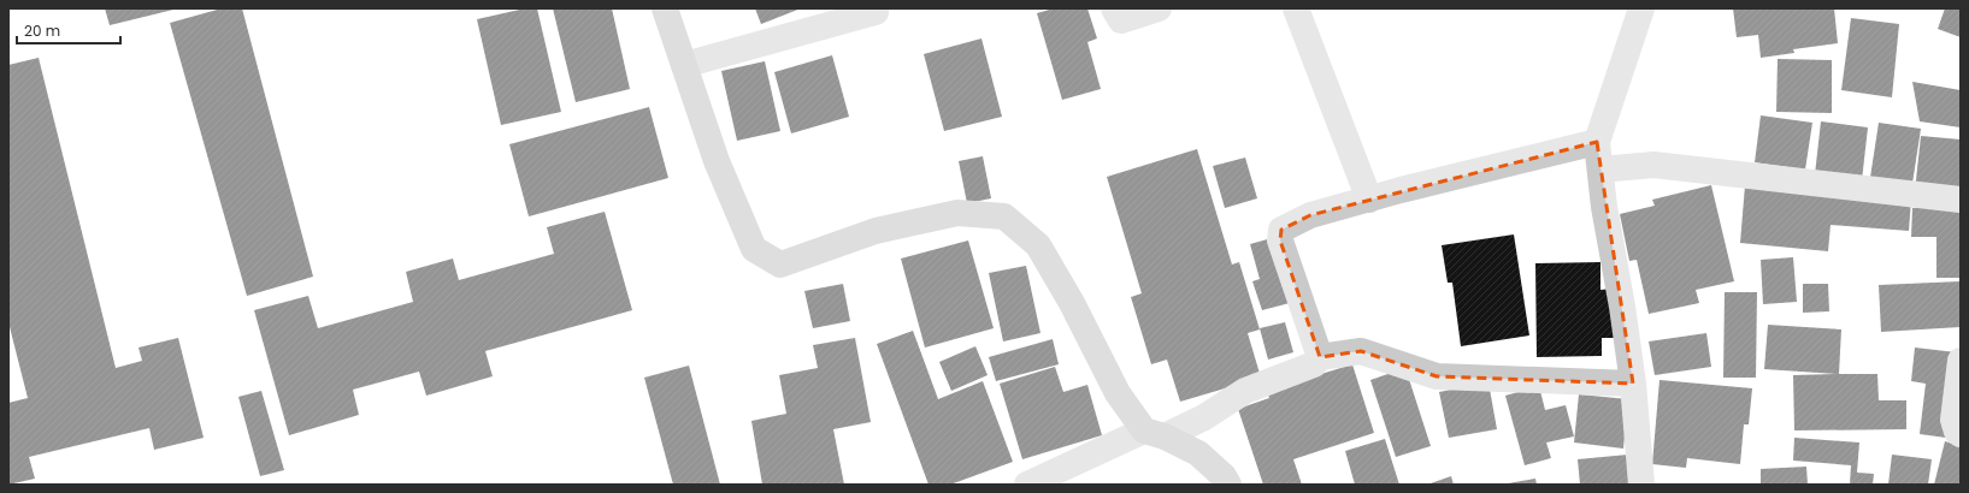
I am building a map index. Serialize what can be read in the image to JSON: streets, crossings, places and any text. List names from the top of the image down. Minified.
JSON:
{"scale_bar":"20 m"}
